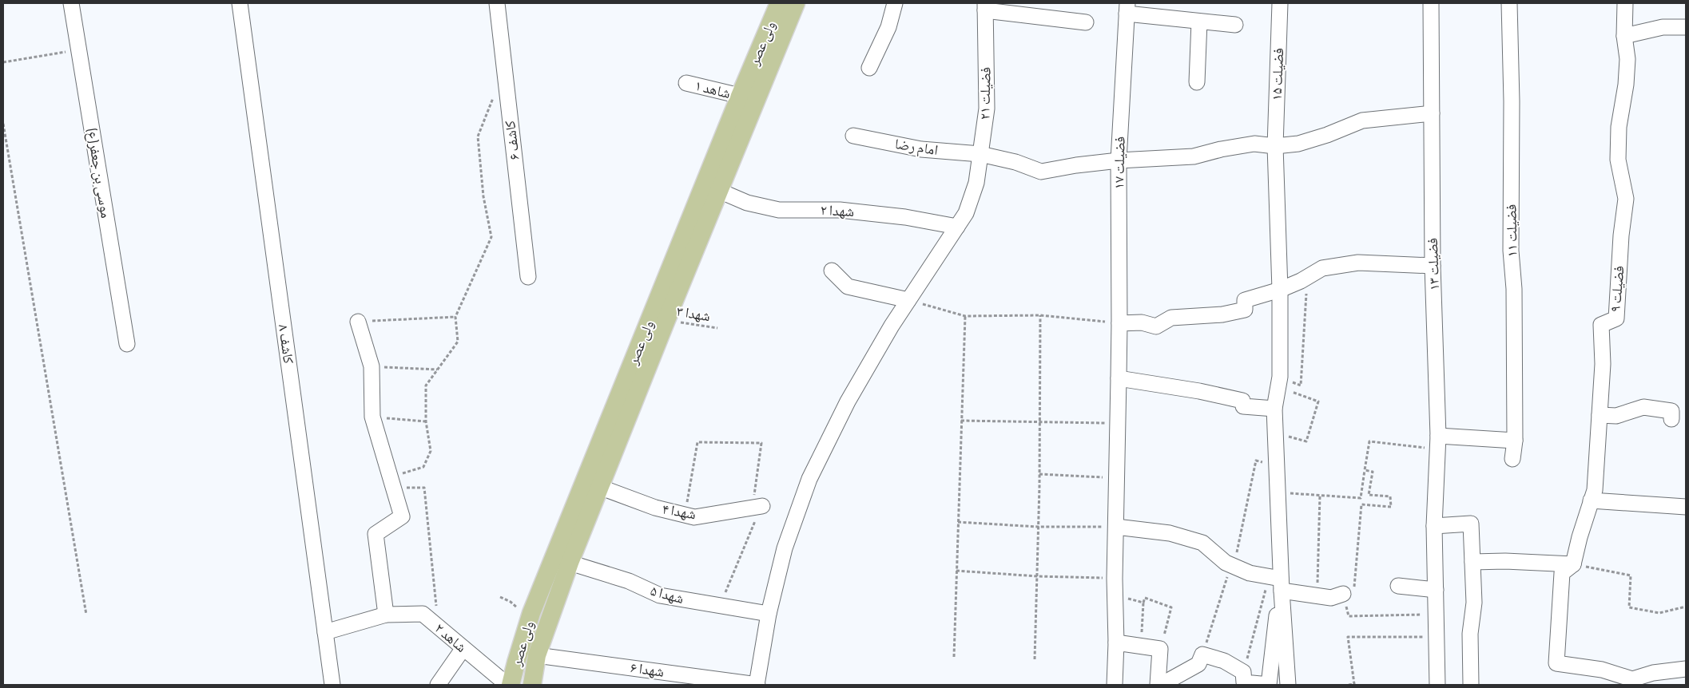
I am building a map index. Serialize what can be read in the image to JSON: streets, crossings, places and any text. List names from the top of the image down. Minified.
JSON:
{"streets":{"main road":["ولی عصر"],"street":["فضیلت ۱۵","شاهد ۱","فضیلت ۲۱","کاشف ۶","امام رضا","فضیلت ۱۷","موسی بن جعفر(ع)","شهدا ۲","فضیلت ۱۱","فضیلت ۱۳","فضیلت ۹","کاشف ۸","شهدا ۴","شهدا ۵","شاهد ۲","شهدا ۶"],"path":["شهدا ۳"]},"crossings":[["ولی عصر","شاهد ۱"],["ولی عصر","شهدا ۲"],["ولی عصر","شهدا ۳"],["ولی عصر","شهدا ۴"],["ولی عصر","شهدا ۵"],["ولی عصر","شهدا ۶"],["فضیلت ۱۵","امام رضا"],["فضیلت ۲۱","امام رضا"],["فضیلت ۲۱","شهدا ۲"],["فضیلت ۲۱","شهدا ۵"],["فضیلت ۲۱","شهدا ۶"],["امام رضا","فضیلت ۱۷"],["امام رضا","فضیلت ۱۳"],["کاشف ۸","شاهد ۲"]]}
